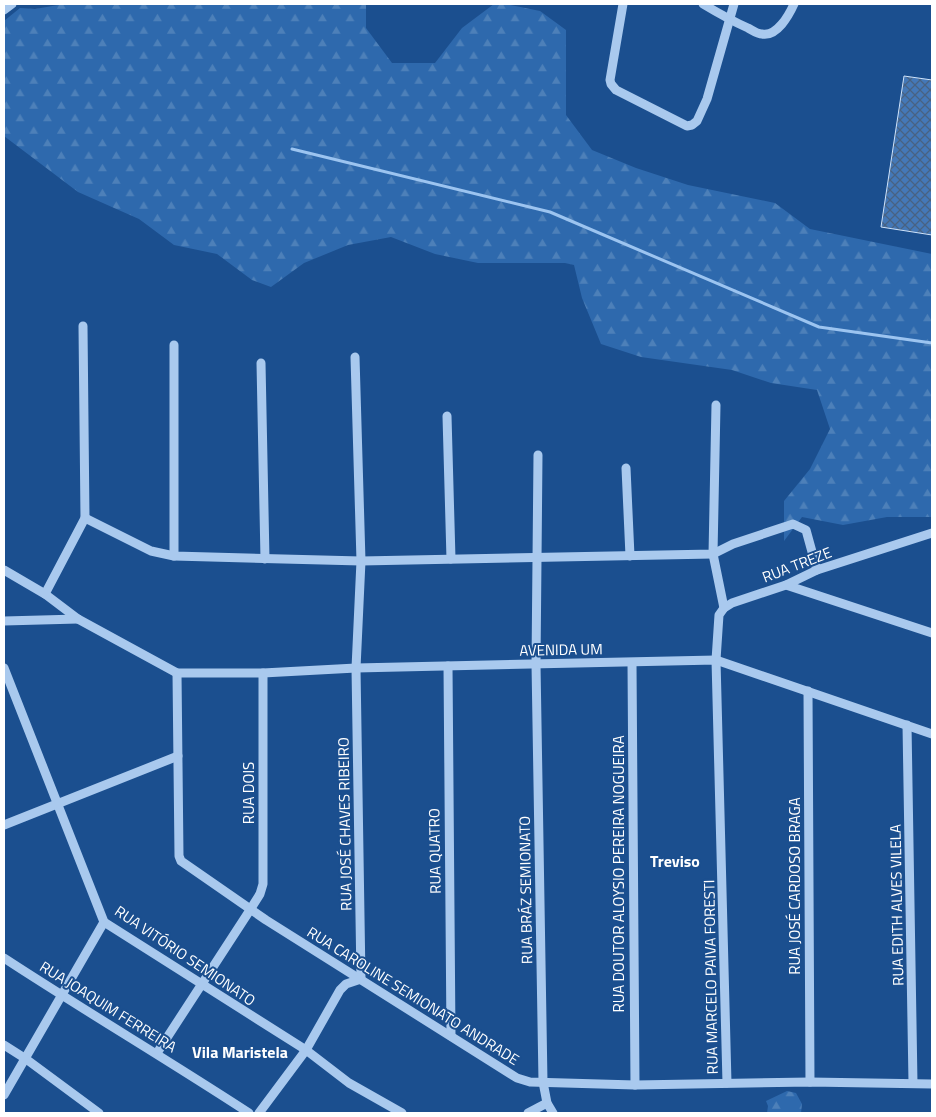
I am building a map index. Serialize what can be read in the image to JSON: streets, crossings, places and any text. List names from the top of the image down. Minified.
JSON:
{"streets":{"street":["RUA TREZE","AVENIDA UM","RUA DOIS","RUA JOSÉ CHAVES RIBEIRO","RUA QUATRO","RUA DOUTOR ALOYSIO PEREIRA NOGUEIRA","RUA JOSÉ CARDOSO BRAGA","RUA BRÁZ SEMIONATO","RUA EDITH ALVES VILELA","RUA VITÓRIO SEMIONATO","RUA MARCELO PAIVA FORESTI","RUA CAROLINE SEMIONATO ANDRADE","RUA JOAQUIM FERREIRA"]},"crossings":[["AVENIDA UM","RUA DOIS"],["AVENIDA UM","RUA JOSÉ CHAVES RIBEIRO"],["AVENIDA UM","RUA QUATRO"],["AVENIDA UM","RUA DOUTOR ALOYSIO PEREIRA NOGUEIRA"],["AVENIDA UM","RUA JOSÉ CARDOSO BRAGA"],["AVENIDA UM","RUA BRÁZ SEMIONATO"],["AVENIDA UM","RUA EDITH ALVES VILELA"],["AVENIDA UM","RUA MARCELO PAIVA FORESTI"],["AVENIDA UM","RUA CAROLINE SEMIONATO ANDRADE"],["RUA DOIS","RUA VITÓRIO SEMIONATO"],["RUA DOIS","RUA CAROLINE SEMIONATO ANDRADE"],["RUA DOIS","RUA JOAQUIM FERREIRA"],["RUA JOSÉ CHAVES RIBEIRO","RUA CAROLINE SEMIONATO ANDRADE"],["RUA QUATRO","RUA CAROLINE SEMIONATO ANDRADE"],["RUA DOUTOR ALOYSIO PEREIRA NOGUEIRA","RUA CAROLINE SEMIONATO ANDRADE"],["RUA JOSÉ CARDOSO BRAGA","RUA CAROLINE SEMIONATO ANDRADE"],["RUA BRÁZ SEMIONATO","RUA CAROLINE SEMIONATO ANDRADE"],["RUA EDITH ALVES VILELA","RUA CAROLINE SEMIONATO ANDRADE"],["RUA MARCELO PAIVA FORESTI","RUA CAROLINE SEMIONATO ANDRADE"]],"districts":["Treviso","Vila Maristela"]}
